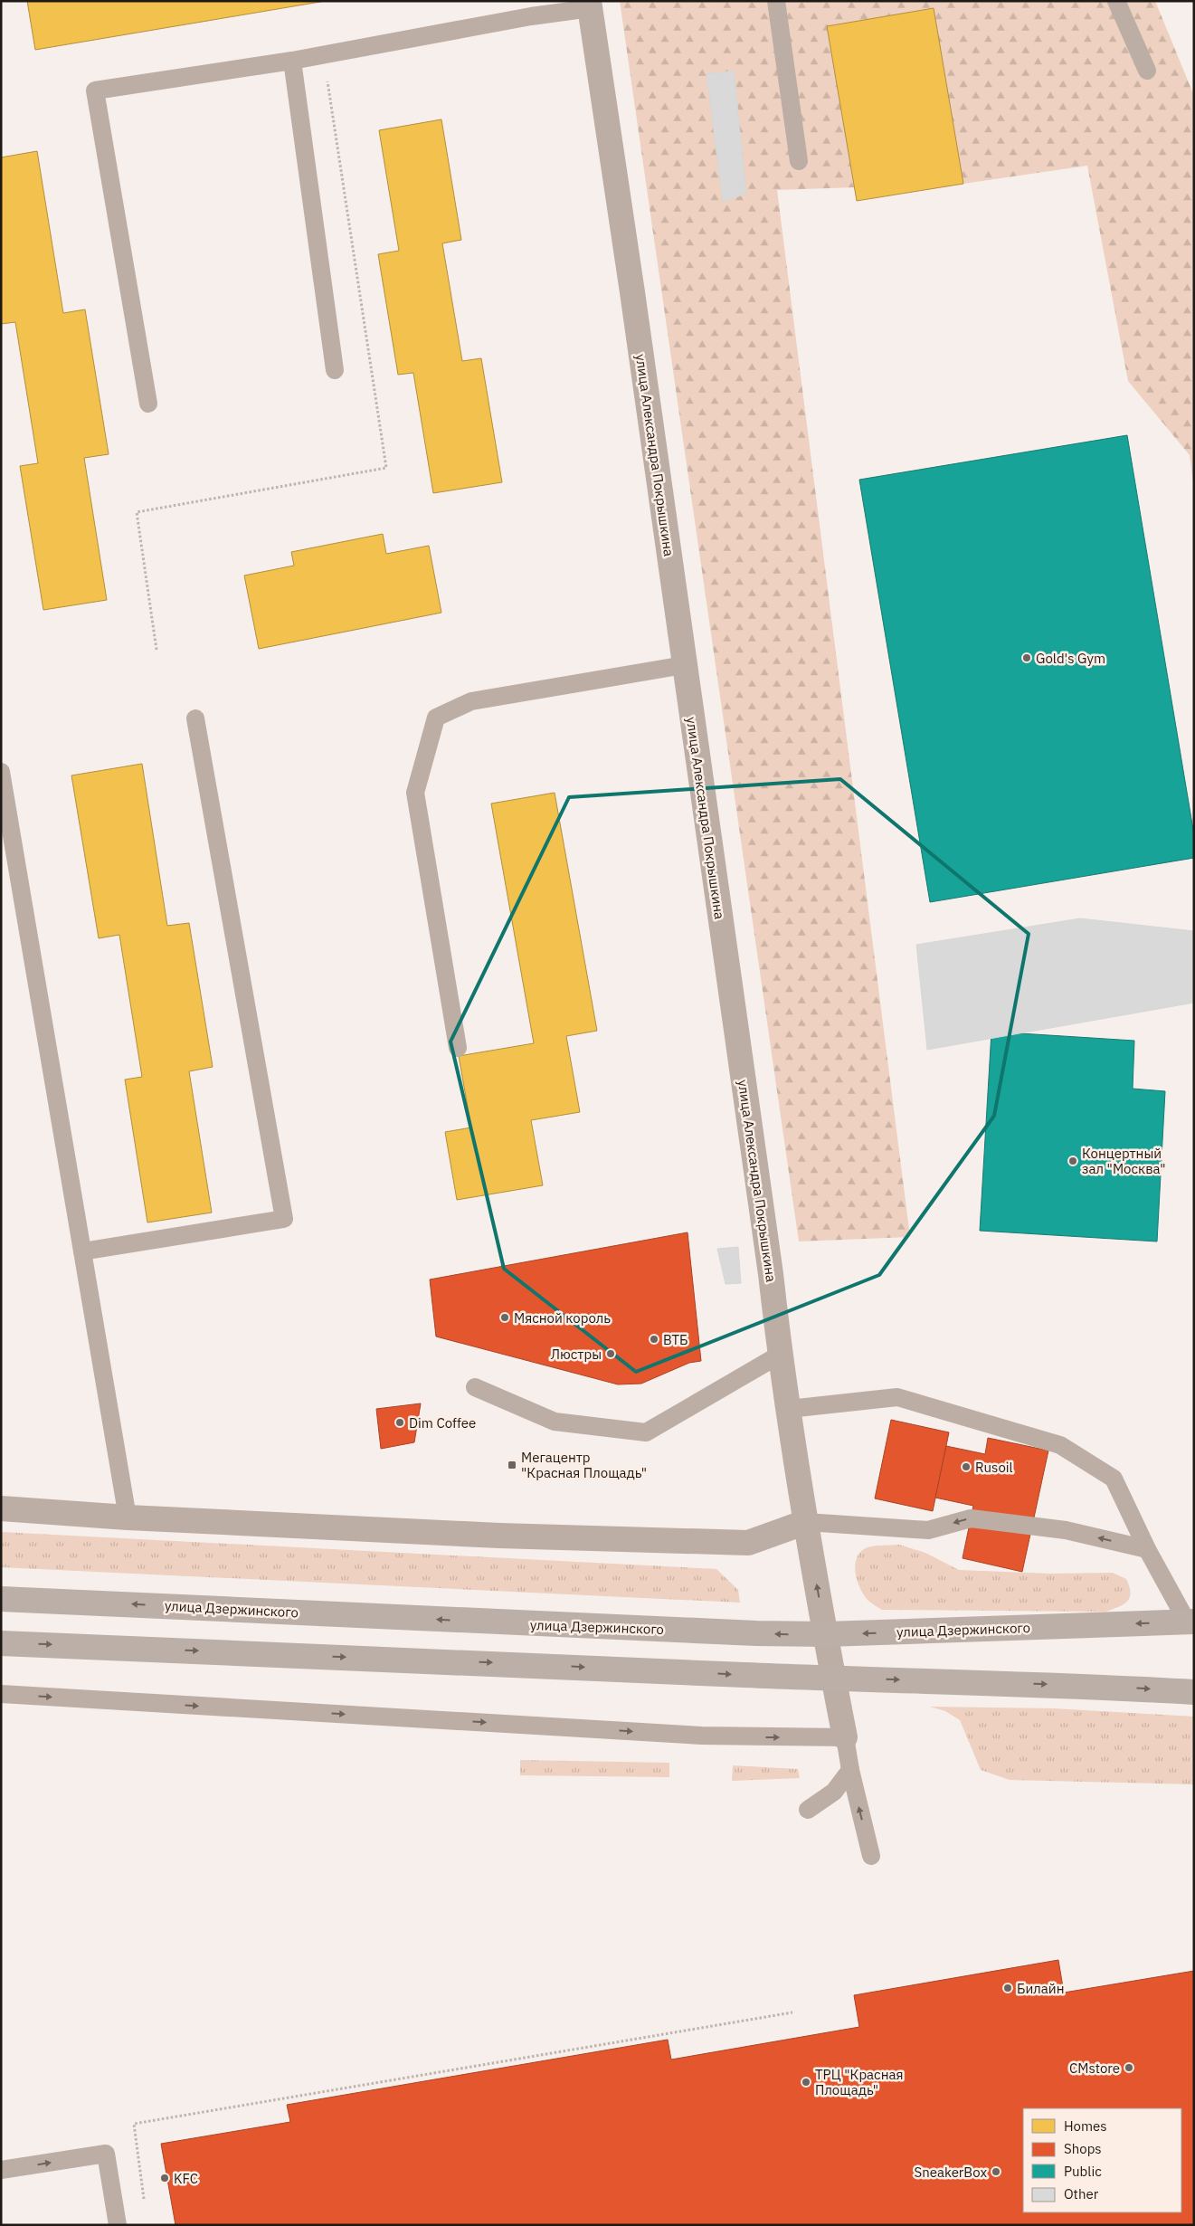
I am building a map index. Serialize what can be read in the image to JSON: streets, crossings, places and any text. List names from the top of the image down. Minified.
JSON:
{"streets":{"main road":["улица Дзержинского"],"street":["улица Александра Покрышкина"]},"crossings":[["улица Александра Покрышкина","улица Дзержинского"]],"places":{"other":["Gold's Gym","Концертный зал \"Москва\"","Мясной король","ВТБ","Люстры","Dim Coffee","Rusoil","Билайн","CMstore","ТРЦ \"Красная Площадь\"","SneakerBox","KFC"],"transit":["Мегацентр \"Красная Площадь\""]},"legend":["Homes","Shops","Public","Other"]}
